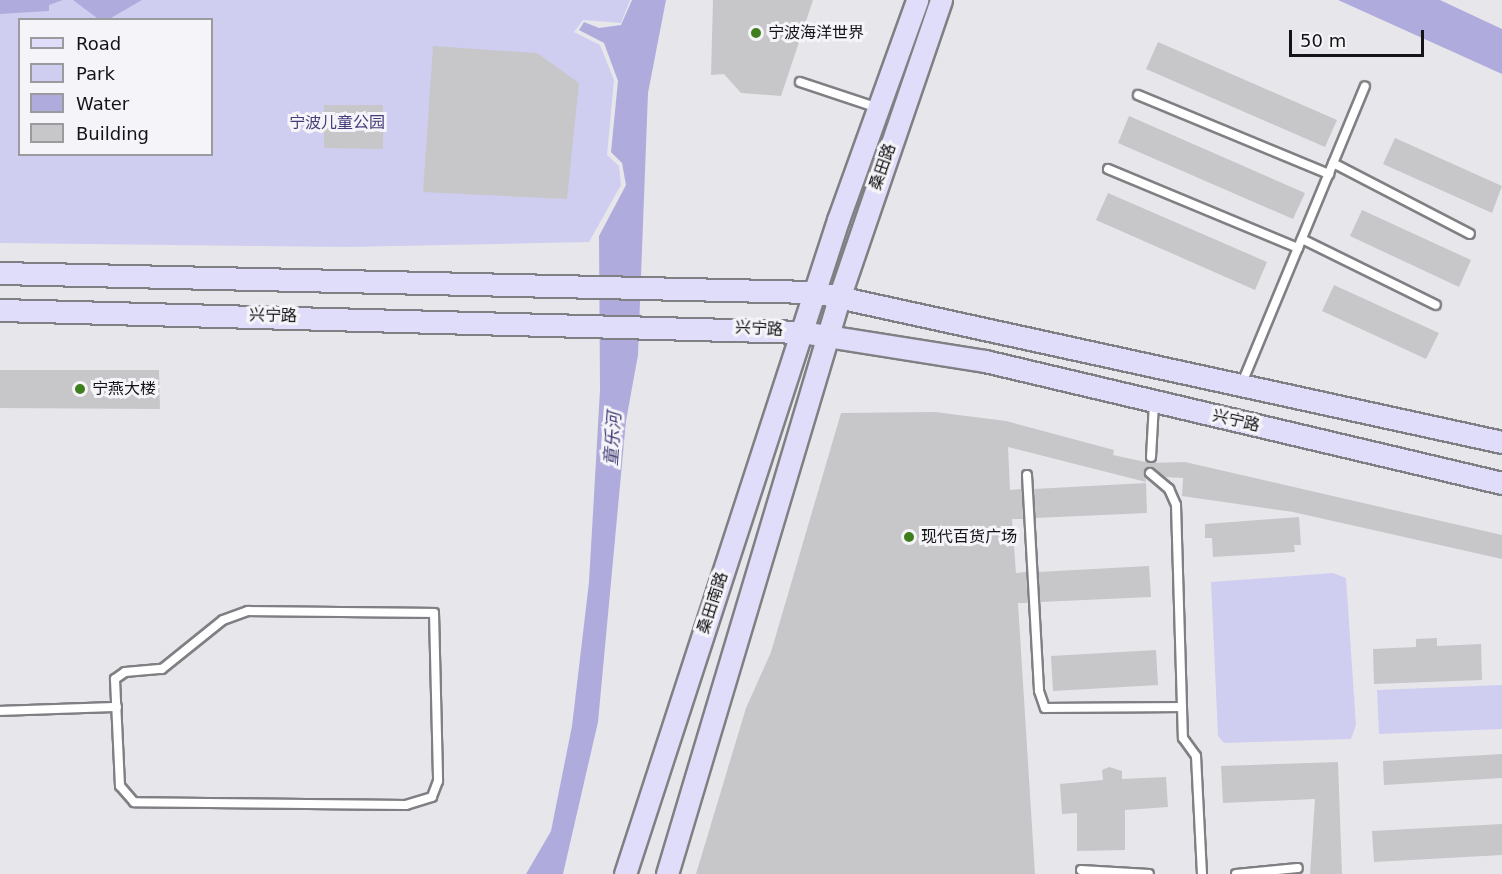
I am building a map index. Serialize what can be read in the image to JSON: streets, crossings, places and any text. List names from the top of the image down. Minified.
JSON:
{"streets":{"main road":["桑田路","兴宁路","桑田南路"]},"crossings":[["桑田路","兴宁路"],["桑田路","桑田南路"],["兴宁路","桑田南路"]],"water":["童乐河"],"parks":["宁波儿童公园"],"places":["宁波海洋世界","宁燕大楼","现代百货广场"],"legend":["Road","Park","Water","Building"],"scale_bar":"50 m"}
